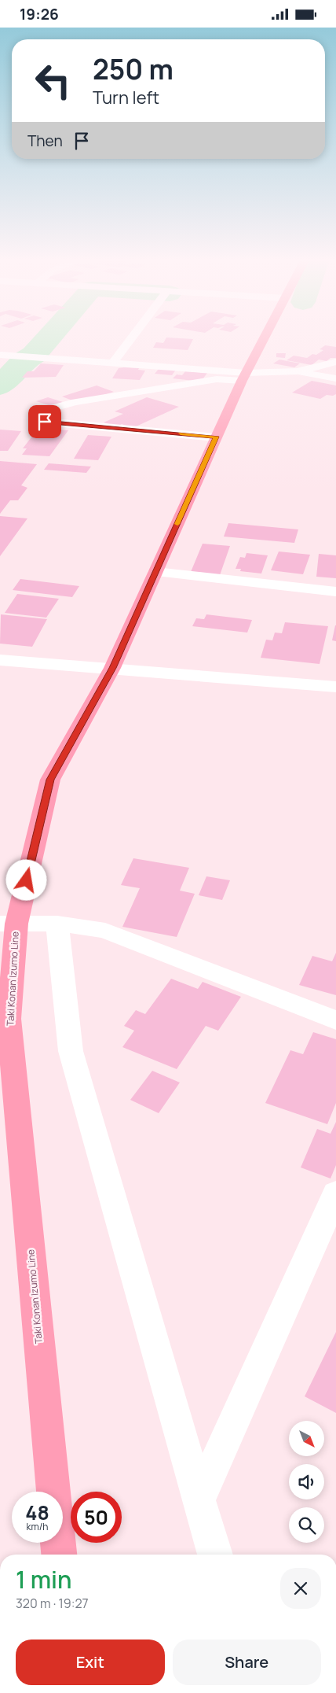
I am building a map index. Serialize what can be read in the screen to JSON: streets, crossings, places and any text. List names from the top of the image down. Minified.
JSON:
{"streets":{"main road":["Taki Konan Izumo Line"]},"north":"bottom right","page":{"status":"19:26","turn":["250 m","Turn left"],"then":"Then","speed":"48 km/h","limit":"50","heading":["1 min","320 m · 19:27"],"buttons":["Exit","Share"]}}
